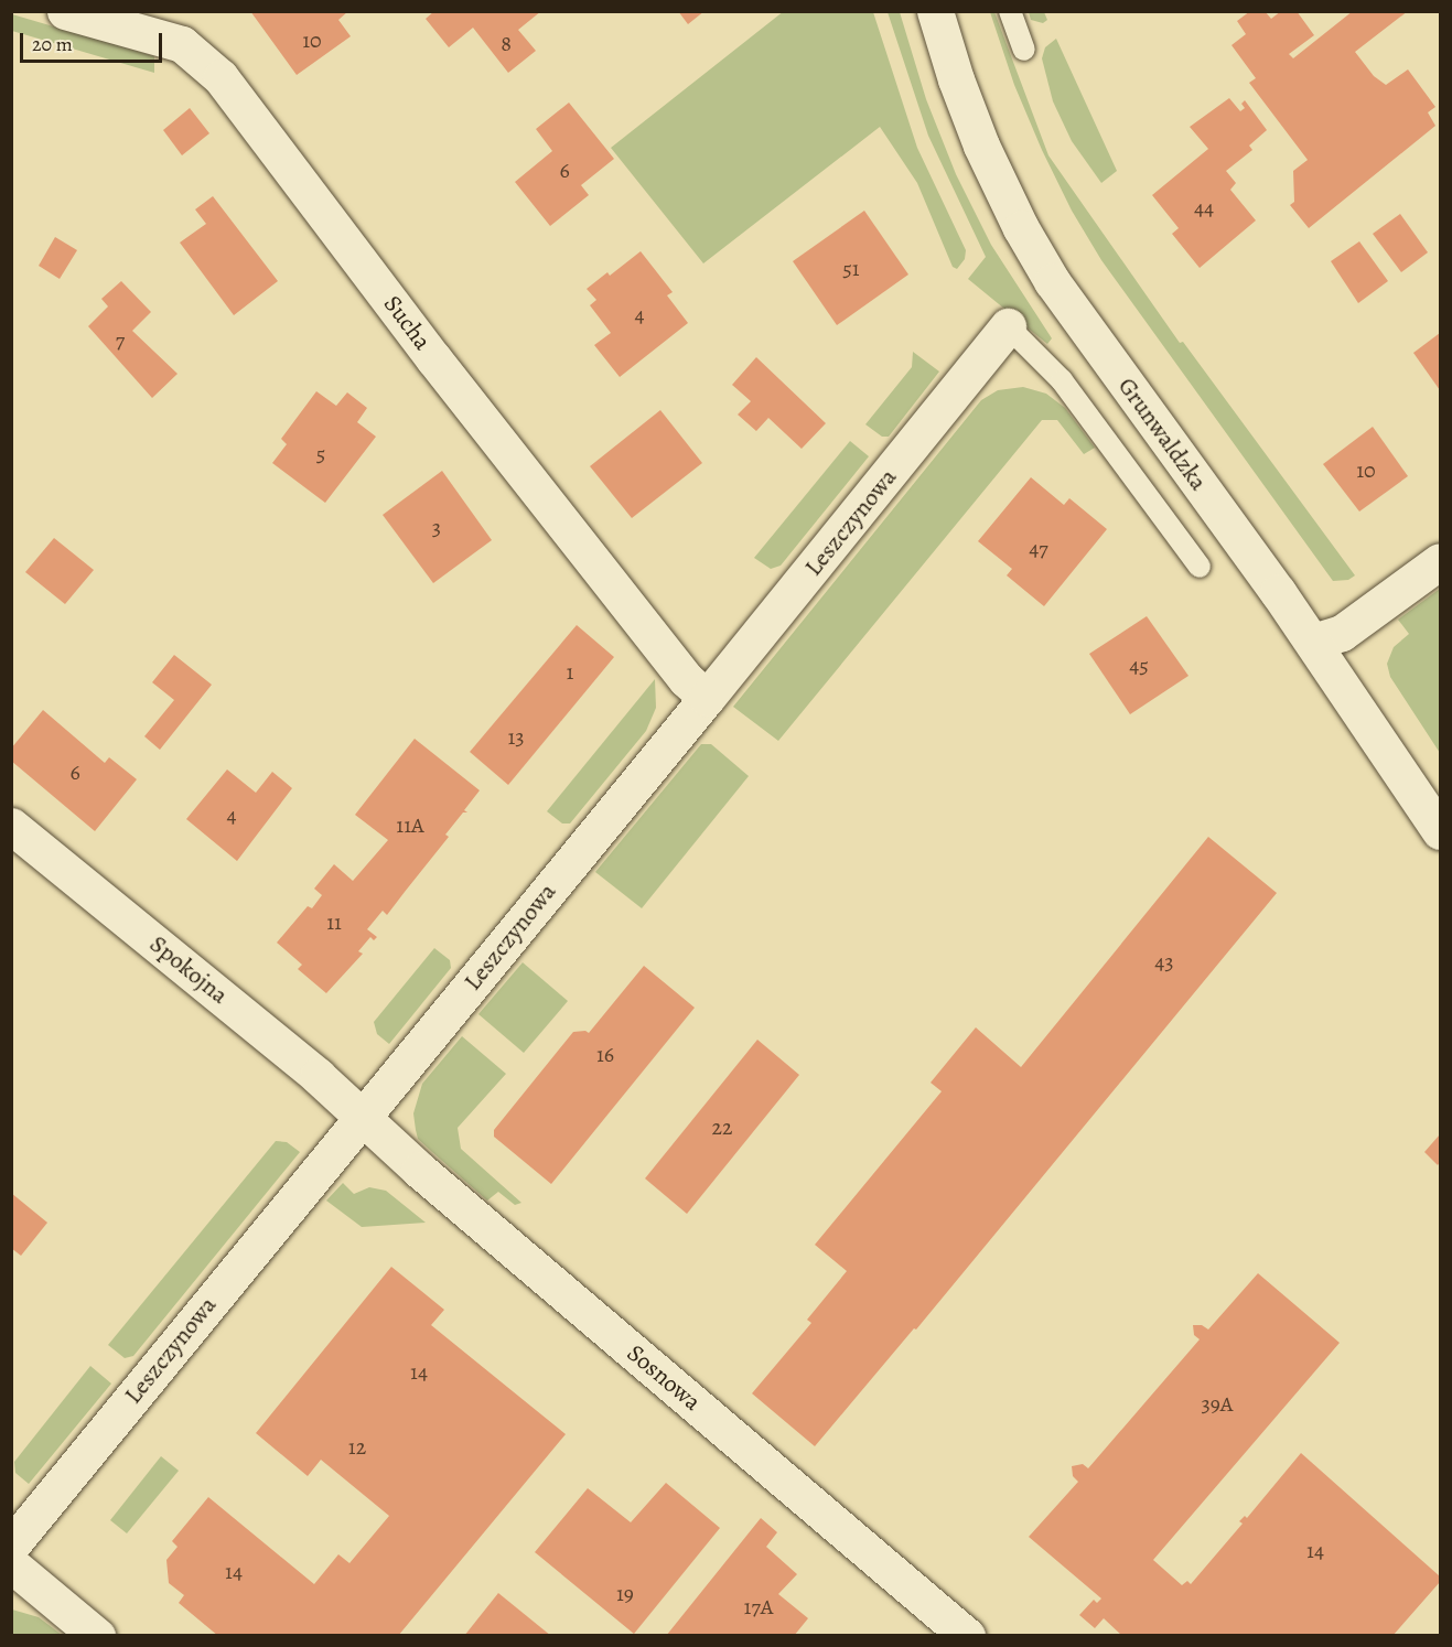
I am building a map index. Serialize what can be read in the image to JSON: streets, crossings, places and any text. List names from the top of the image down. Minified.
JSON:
{"streets":{"street":["Sucha","Grunwaldzka","Leszczynowa","Spokojna","Sosnowa"]},"crossings":[["Sucha","Leszczynowa"],["Leszczynowa","Spokojna"],["Leszczynowa","Sosnowa"],["Spokojna","Sosnowa"]],"house_numbers":["10","8","6","44","51","4","7","5","10","3","47","45","1","13","6","4","11A","11","43","16","22","14","39A","12","14","14","19","17A"],"scale_bar":"20 m"}
